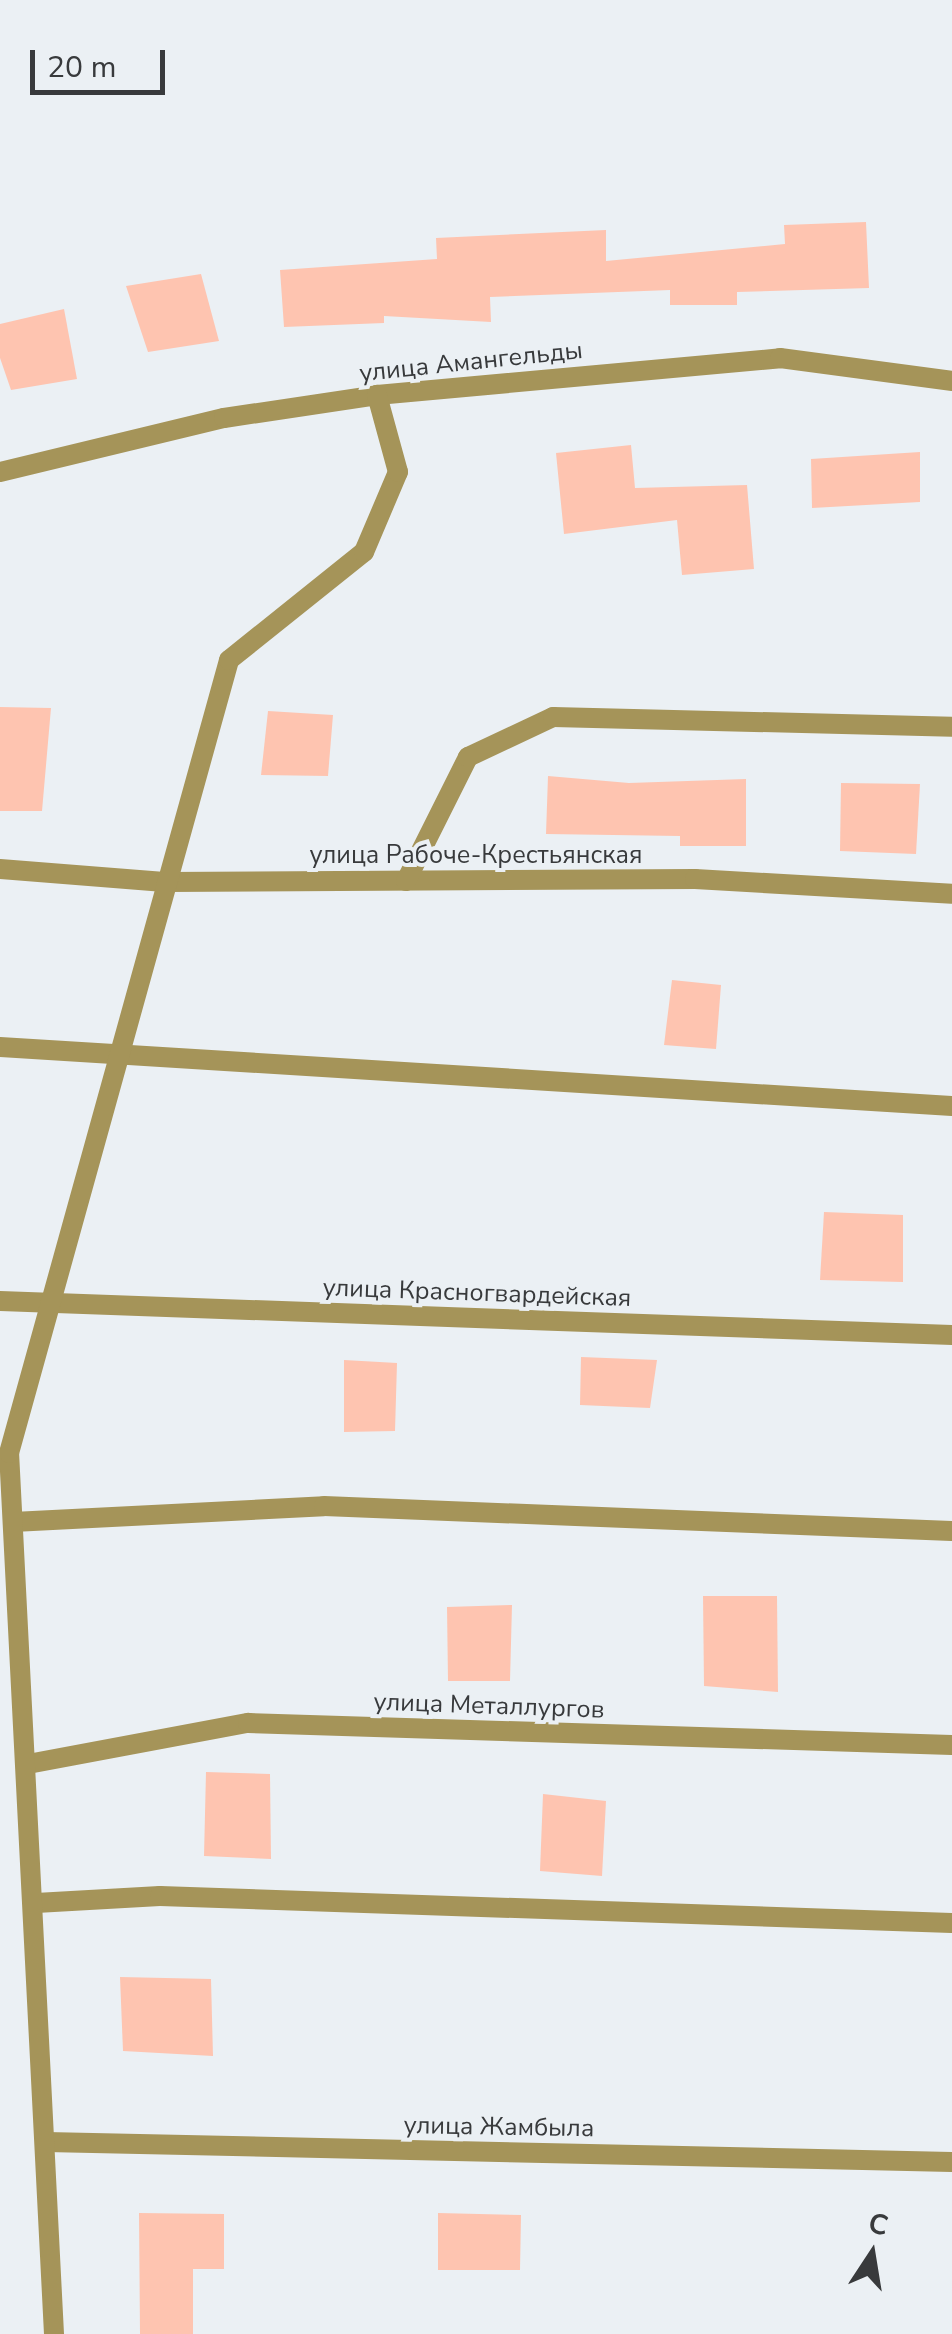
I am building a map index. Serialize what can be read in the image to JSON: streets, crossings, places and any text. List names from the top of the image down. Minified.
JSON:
{"streets":{"street":["улица Амангельды","улица Рабоче-Крестьянская","улица Красногвардейская","улица Металлургов","улица Жамбыла"]},"scale_bar":"20 m","north":"top"}
